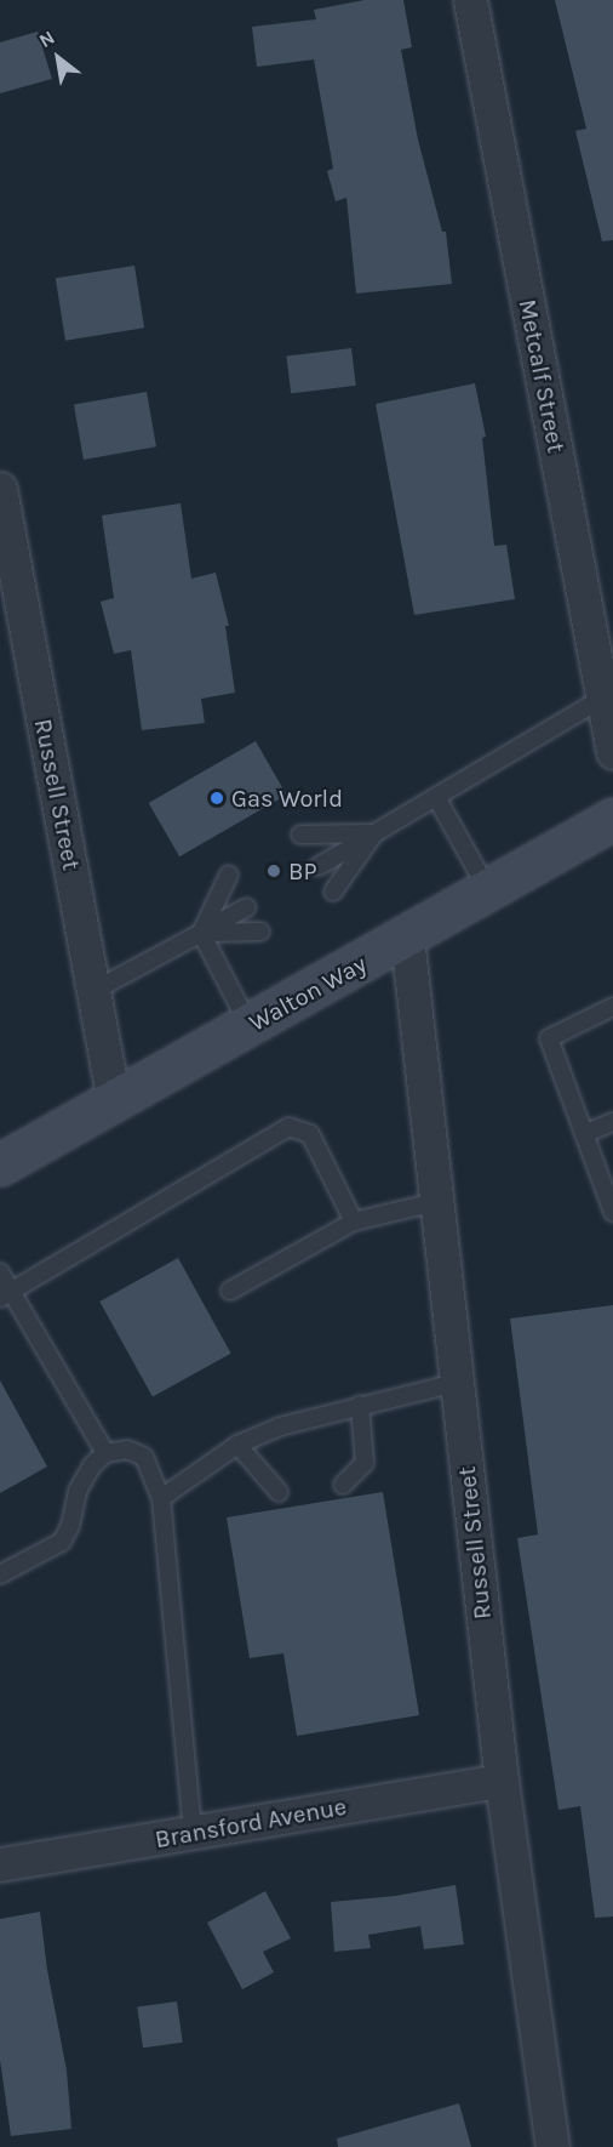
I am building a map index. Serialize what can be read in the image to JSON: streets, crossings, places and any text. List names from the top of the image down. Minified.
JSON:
{"streets":{"main road":["Walton Way"],"street":["Metcalf Street","Russell Street","Bransford Avenue"]},"crossings":[["Russell Street","Walton Way"],["Russell Street","Bransford Avenue"]],"places":["Gas World","BP"],"north":"top left"}
